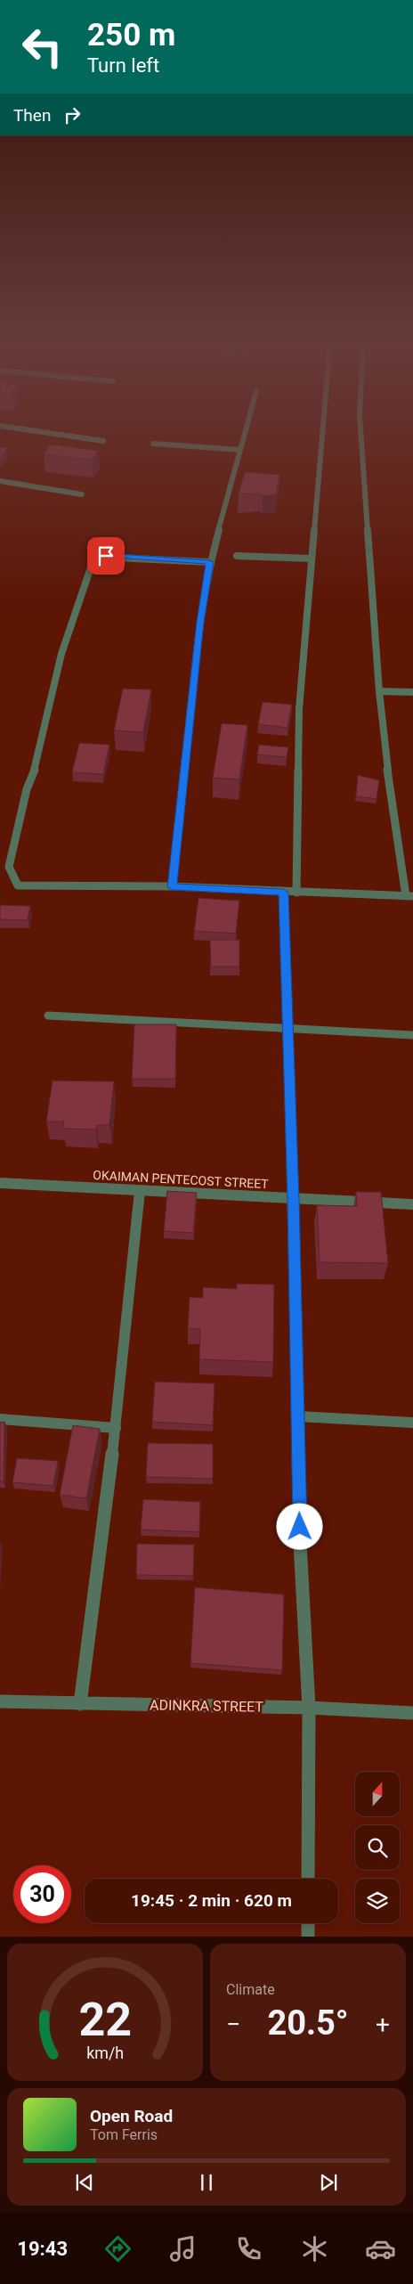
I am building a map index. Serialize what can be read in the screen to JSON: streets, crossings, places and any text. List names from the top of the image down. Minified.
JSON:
{"streets":{"street":["OKAIMAN PENTECOST STREET","ADINKRA STREET"]},"north":"top","page":{"turn":["250 m","Turn left"],"then":"Then","limit":"30","trip":"19:45 · 2 min · 620 m","tile":"Climate","heat":["−","20.5°","+"],"song":["Open Road","Tom Ferris"],"tabs":"19:43","gauge":["22","km/h"]}}
